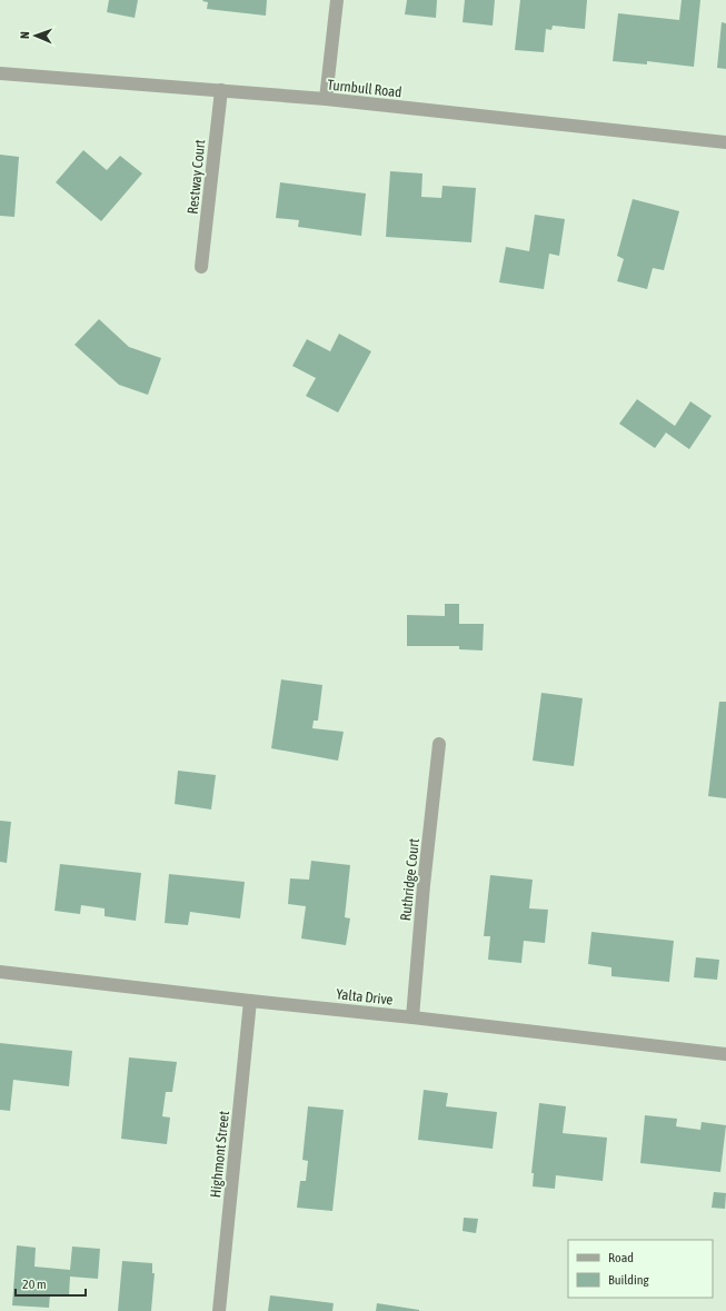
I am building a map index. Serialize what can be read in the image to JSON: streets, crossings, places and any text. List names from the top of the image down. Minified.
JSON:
{"streets":{"street":["Turnbull Road","Restway Court","Ruthridge Court","Yalta Drive","Highmont Street"]},"crossings":[["Turnbull Road","Restway Court"],["Ruthridge Court","Yalta Drive"],["Yalta Drive","Highmont Street"]],"legend":["Road","Building"],"scale_bar":"20 m","north":"left"}
